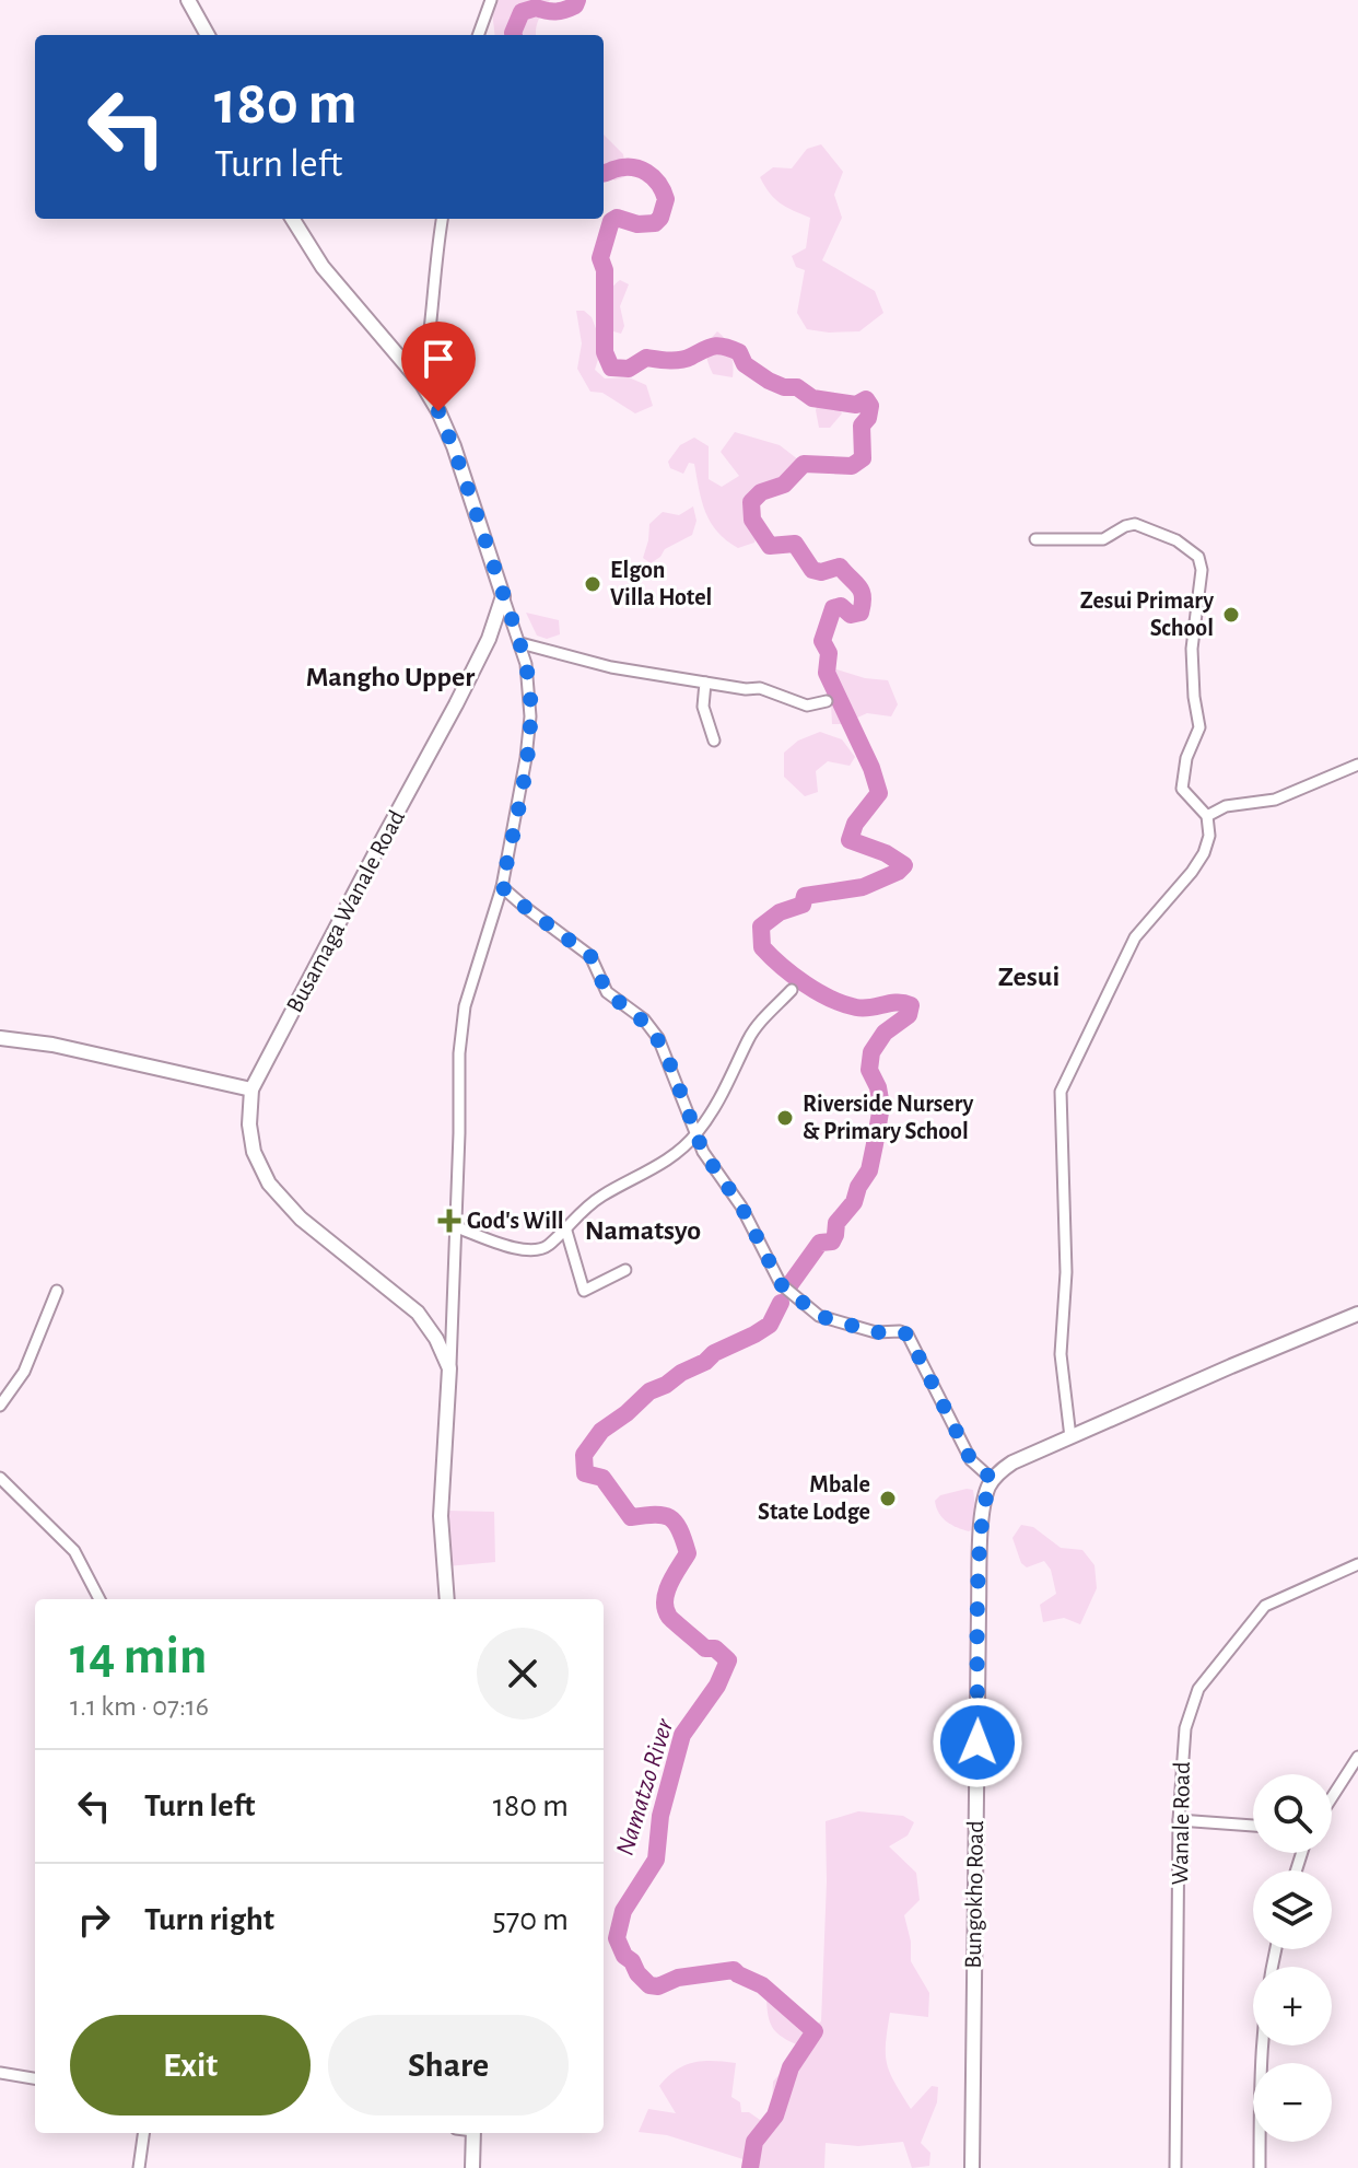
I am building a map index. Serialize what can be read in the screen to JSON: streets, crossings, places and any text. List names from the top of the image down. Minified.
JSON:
{"streets":{"street":["Busamaga Wanale Road","Wanale Road","Bungokho Road"]},"districts":["Mangho Upper","Zesui","Namatsyo"],"water":["Namatzo River"],"places":{"other":["Elgon Villa Hotel","Zesui Primary School","Riverside Nursery & Primary School","Mbale State Lodge"],"health":["God's Will"]},"page":{"turn":["180 m","Turn left"],"heading":["14 min","1.1 km · 07:16"],"list":[{"name":"Turn left","value":"180 m"},{"name":"Turn right","value":"570 m"}],"map_buttons":["+","−"],"buttons":["Exit","Share"]}}
